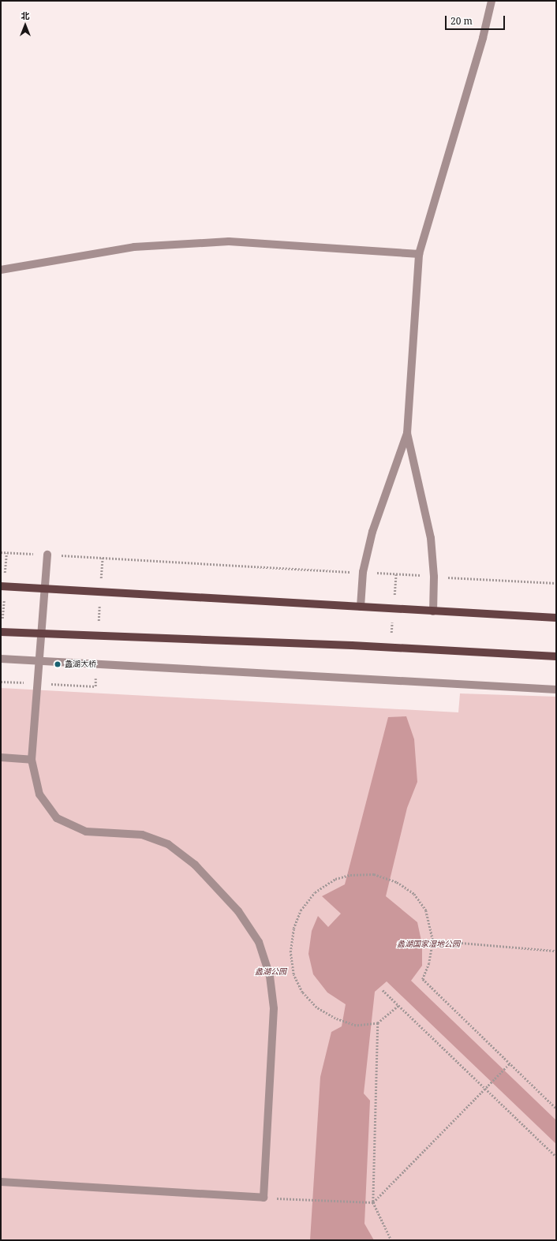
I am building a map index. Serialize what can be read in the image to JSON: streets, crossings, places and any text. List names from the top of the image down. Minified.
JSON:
{"parks":["蠡湖国家湿地公园","蠡湖公园"],"places":["蠡湖大桥"],"scale_bar":"20 m","north":"top"}
